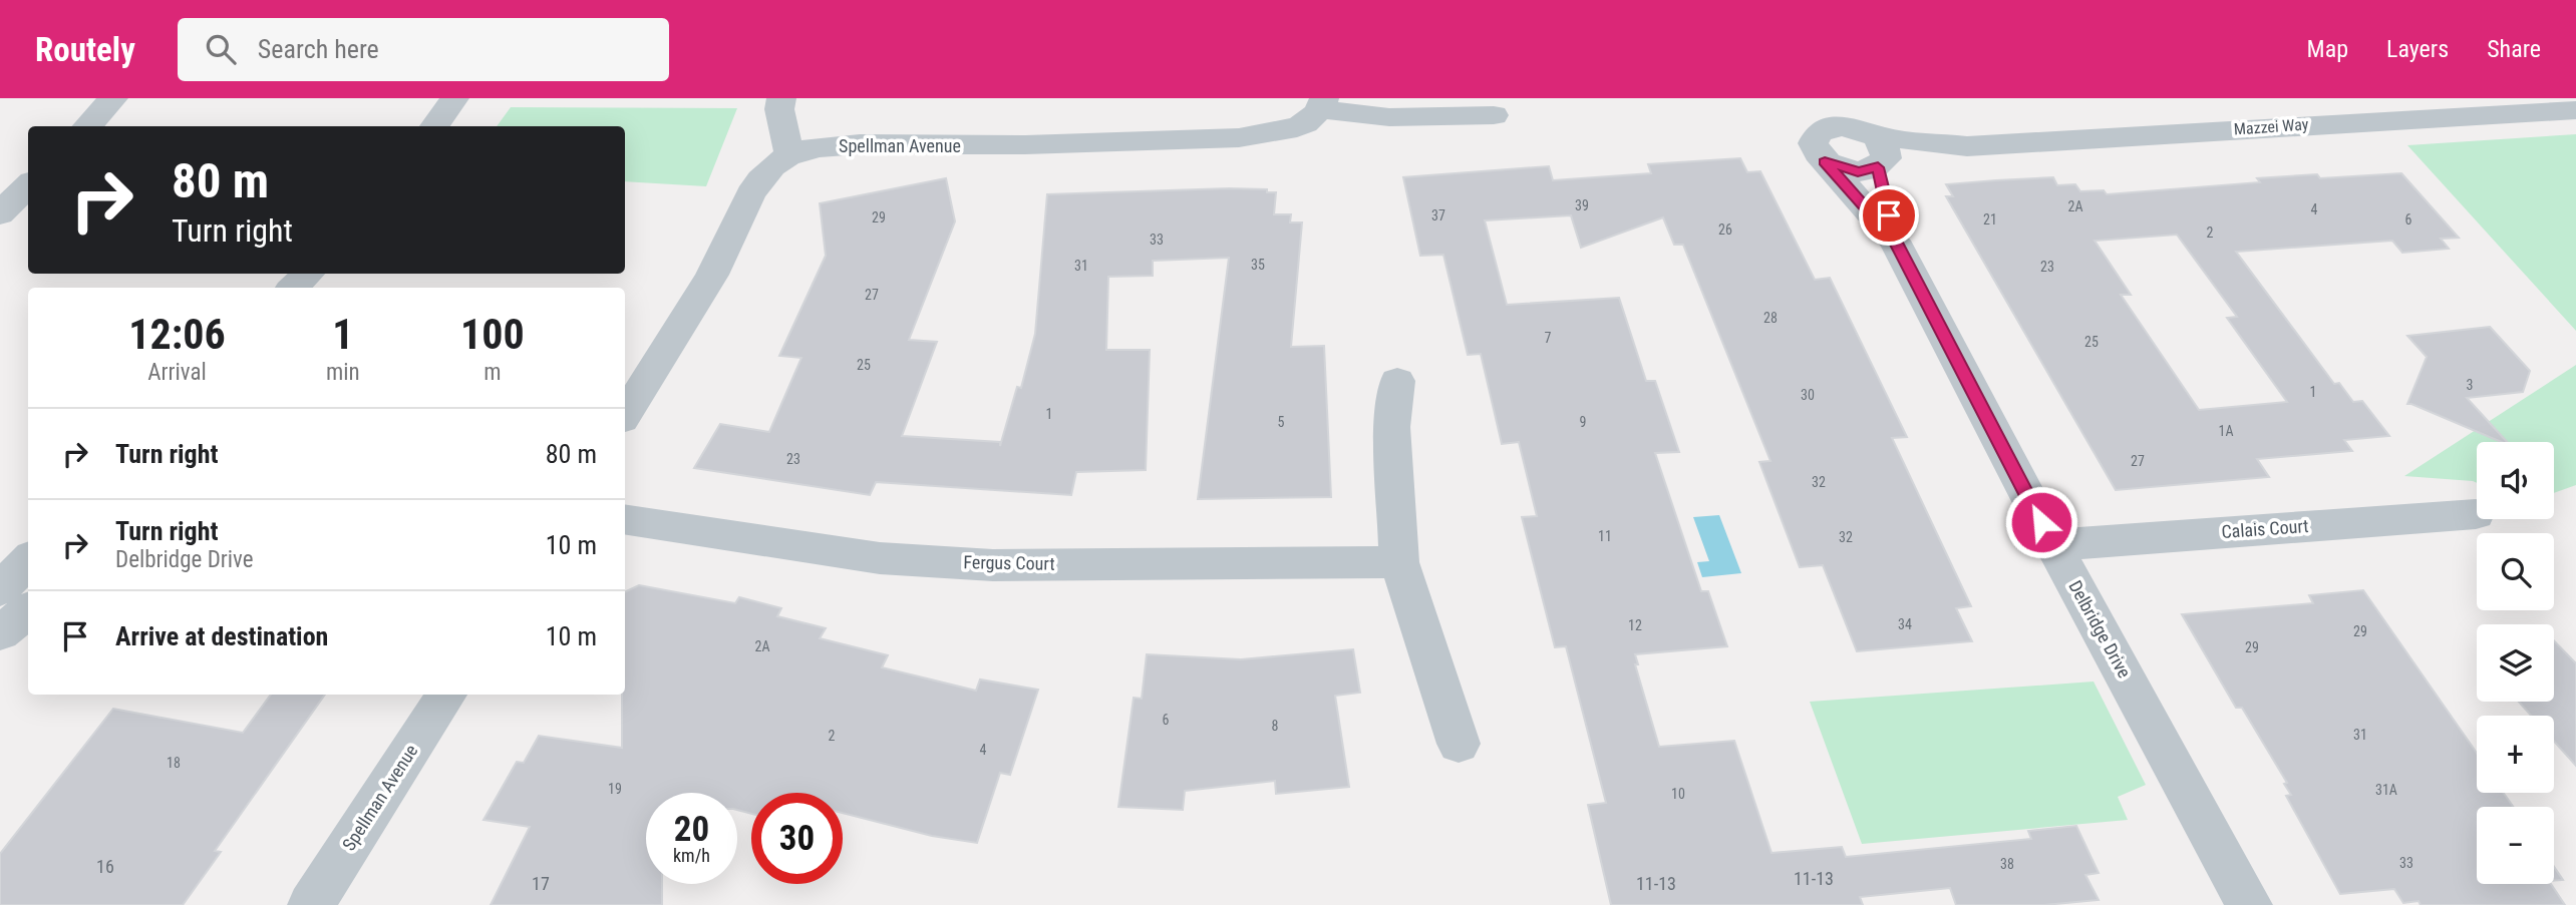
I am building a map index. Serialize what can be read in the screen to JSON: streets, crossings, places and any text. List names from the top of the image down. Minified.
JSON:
{"streets":{"street":["Mazzei Way","Spellman Avenue","Calais Court","Fergus Court","Delbridge Drive"]},"crossings":[["Mazzei Way","Delbridge Drive"],["Calais Court","Delbridge Drive"]],"house_numbers":["39","2A","4","37","29","21","6","26","2","33","35","31","23","27","28","7","25","25","3","1","30","1","5","9","1A","23","27","32","11","32","34","12","29","2A","29","6","8","31","2","4","18","19","31A","10","33","38","16","11-13","17","11-13"],"page":{"header":"Routely","search":"Search here","nav":["Map","Layers","Share"],"turn":["80 m","Turn right"],"eta":["12:06","Arrival","1","min","100","m"],"list":[{"name":"Turn right","value":"80 m"},{"name":"Turn right","note":"Delbridge Drive","value":"10 m"},{"name":"Arrive at destination","value":"10 m"}],"map_buttons":["+","−"],"speed":"20 km/h","limit":"30"}}
